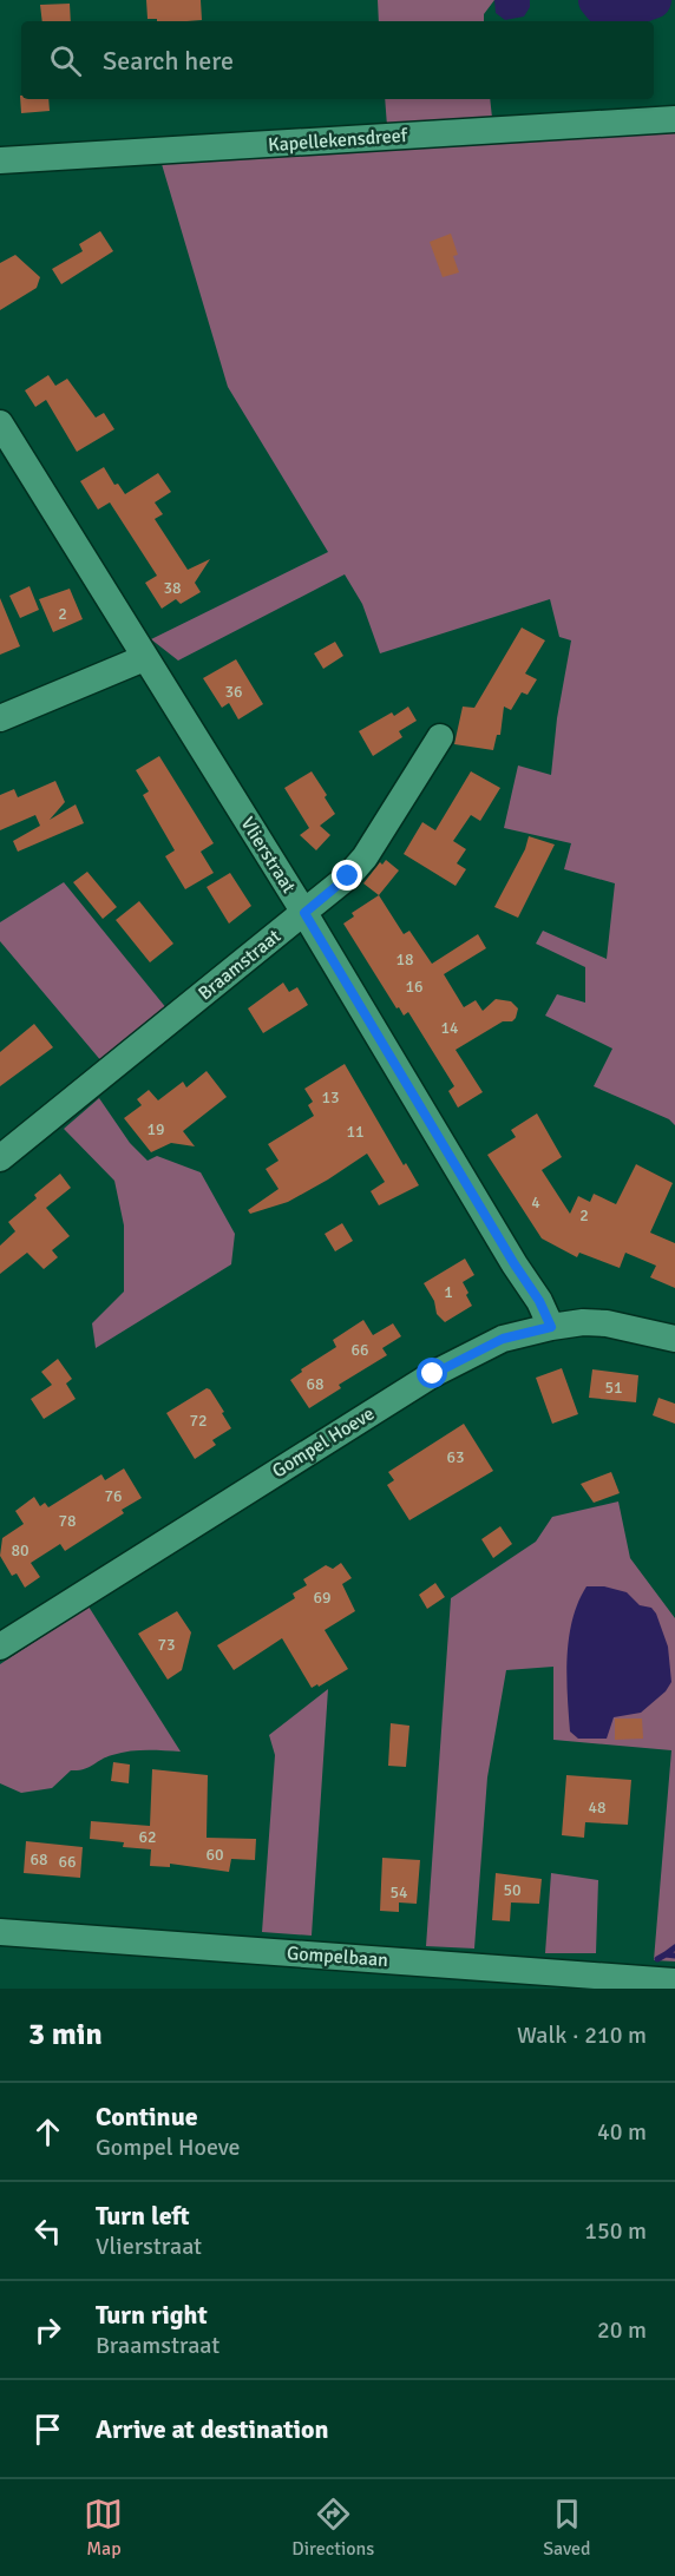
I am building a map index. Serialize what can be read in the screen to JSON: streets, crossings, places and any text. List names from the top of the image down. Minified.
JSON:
{"streets":{"street":["Kapellekensdreef","Vlierstraat","Braamstraat","Gompel Hoeve","Gompelbaan"]},"crossings":[["Vlierstraat","Braamstraat"],["Vlierstraat","Gompel Hoeve"]],"house_numbers":["38","2","36","18","16","14","13","19","11","4","2","1","66","68","51","72","63","76","78","80","69","73","48","62","60","68","66","50","54"],"page":{"search":"Search here","heading":["3 min","Walk · 210 m"],"list":[["Continue","Gompel Hoeve","40 m"],["Turn left","Vlierstraat","150 m"],["Turn right","Braamstraat","20 m"],"Arrive at destination"],"nav":["Map","Directions","Saved"]}}
